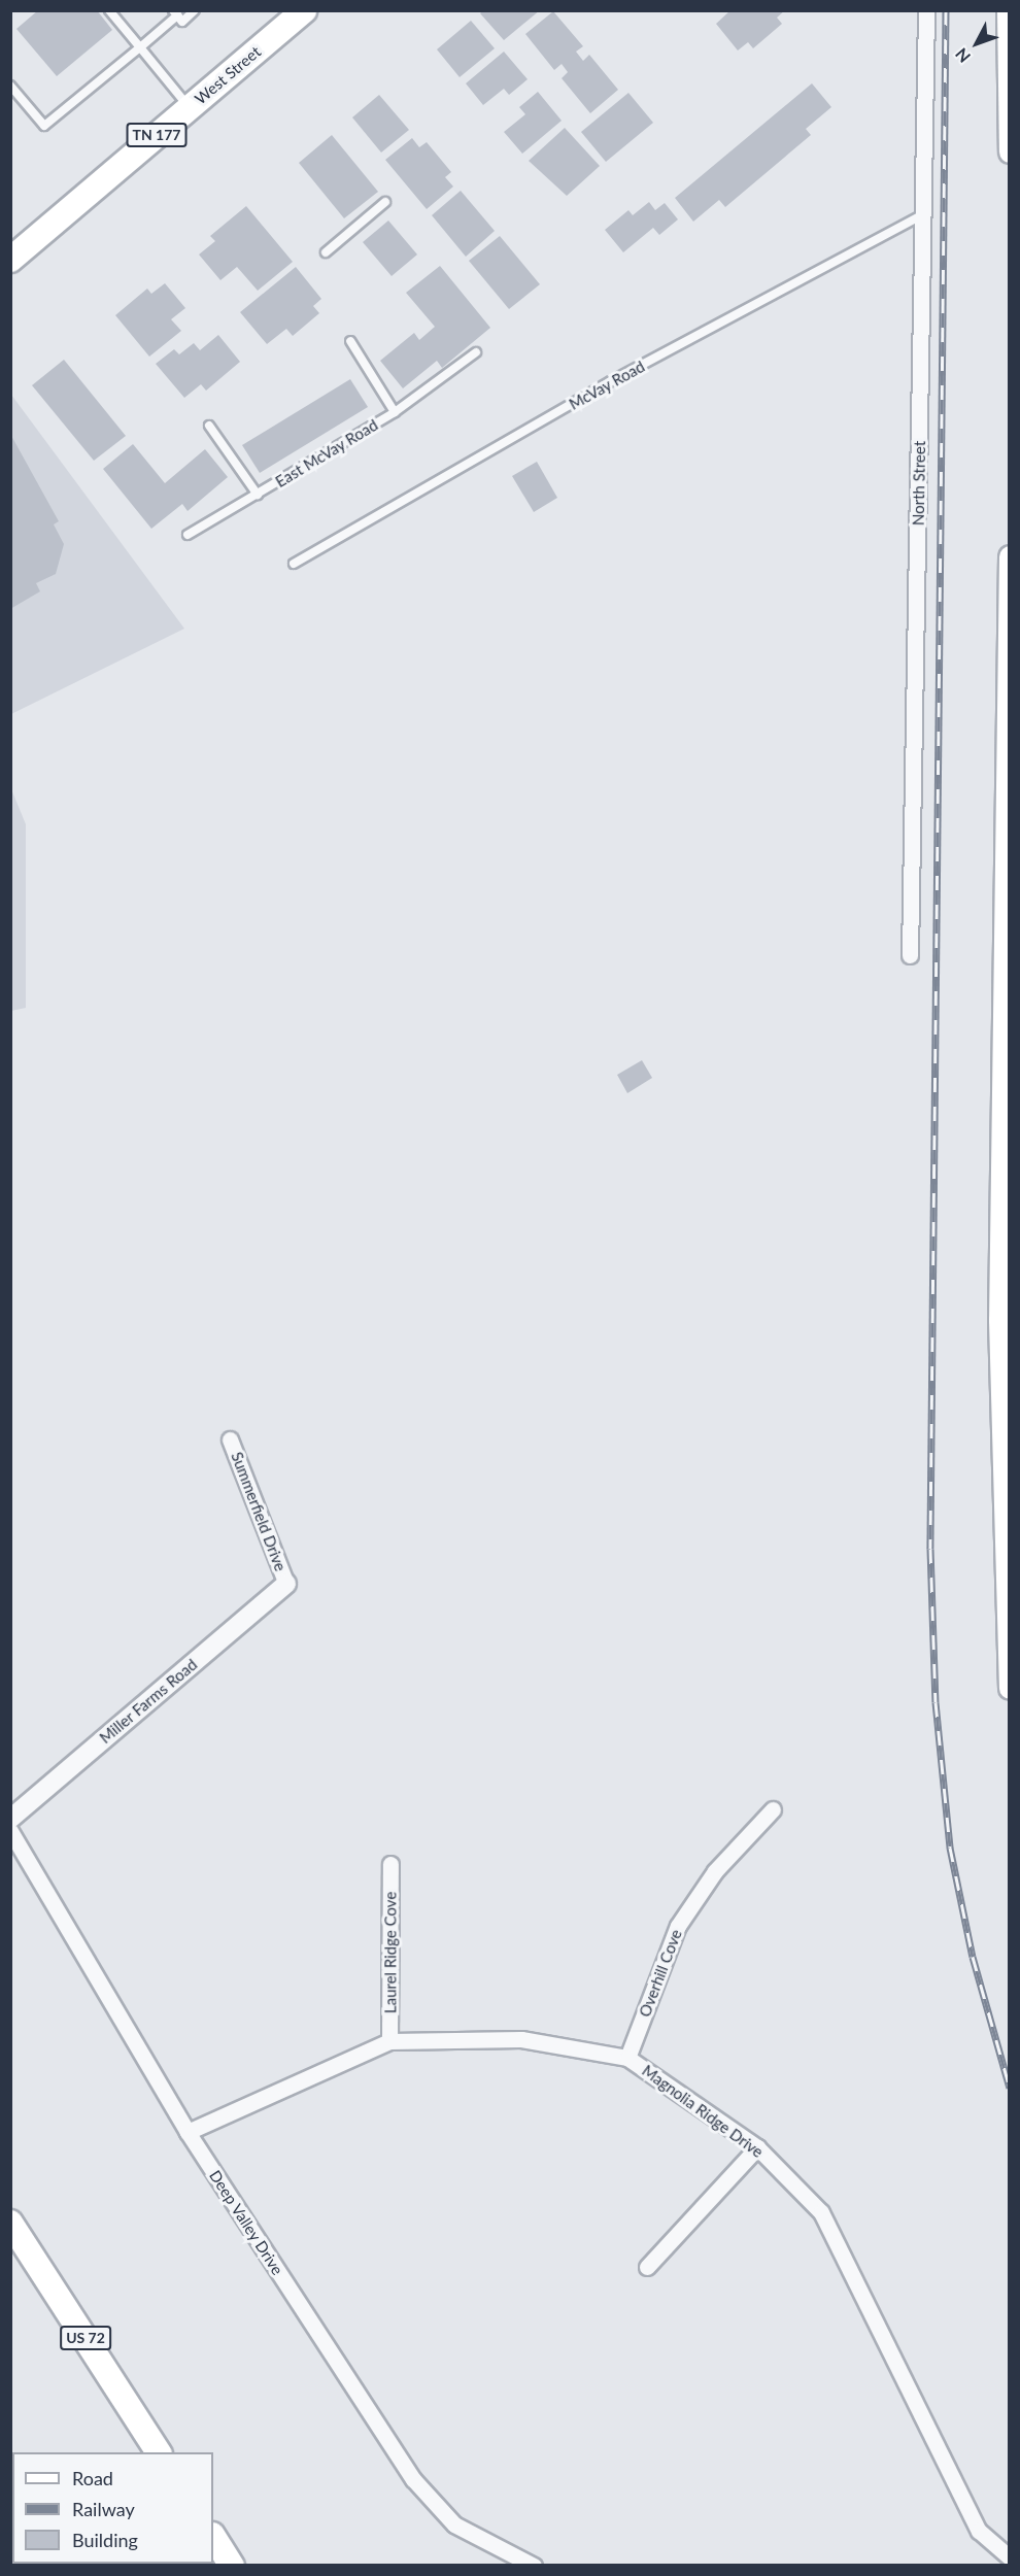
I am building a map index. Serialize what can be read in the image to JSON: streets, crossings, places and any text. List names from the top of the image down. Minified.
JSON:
{"streets":{"main road":["West Street","TN 177","US 72"],"street":["North Street","Summerfield Drive","Miller Farms Road","Laurel Ridge Cove","Overhill Cove","Magnolia Ridge Drive","Deep Valley Drive"],"lane":["McVay Road","East McVay Road"]},"crossings":[["McVay Road","North Street"],["Summerfield Drive","Miller Farms Road"],["Laurel Ridge Cove","Magnolia Ridge Drive"],["Overhill Cove","Magnolia Ridge Drive"],["Magnolia Ridge Drive","Deep Valley Drive"]],"legend":["Road","Railway","Building"],"north":"bottom left"}
